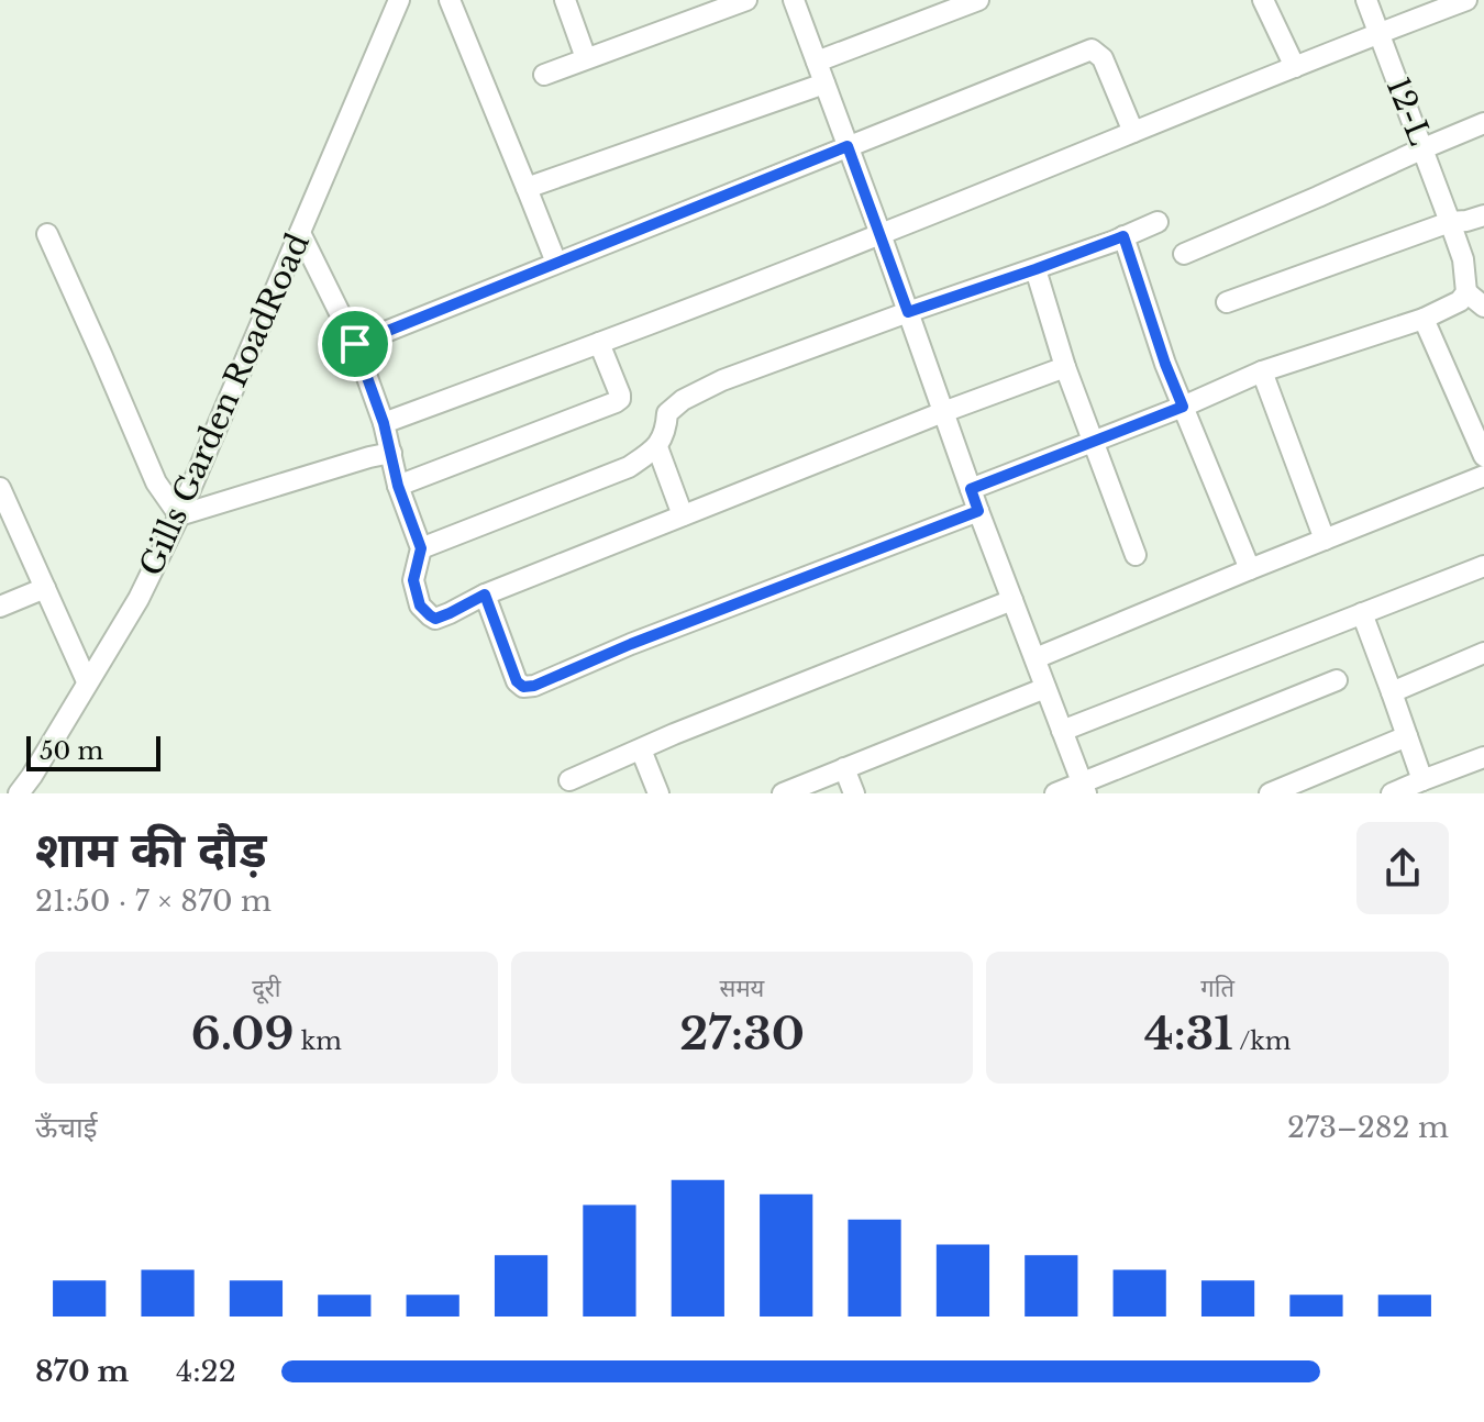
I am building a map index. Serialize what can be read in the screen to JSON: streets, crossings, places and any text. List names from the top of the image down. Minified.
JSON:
{"streets":{"street":["12-L","Gills Garden RoadRoad"]},"scale_bar":"50 m","page":{"scale":"50 m","heading":["शाम की दौड़","21:50 · 7 × 870 m"],"stats":[["दूरी","6.09 km"],["समय","27:30"],["गति","4:31 /km"]],"chart":["ऊँचाई","273–282 m"],"list":[{"name":"870 m","note":"4:22"}]}}
